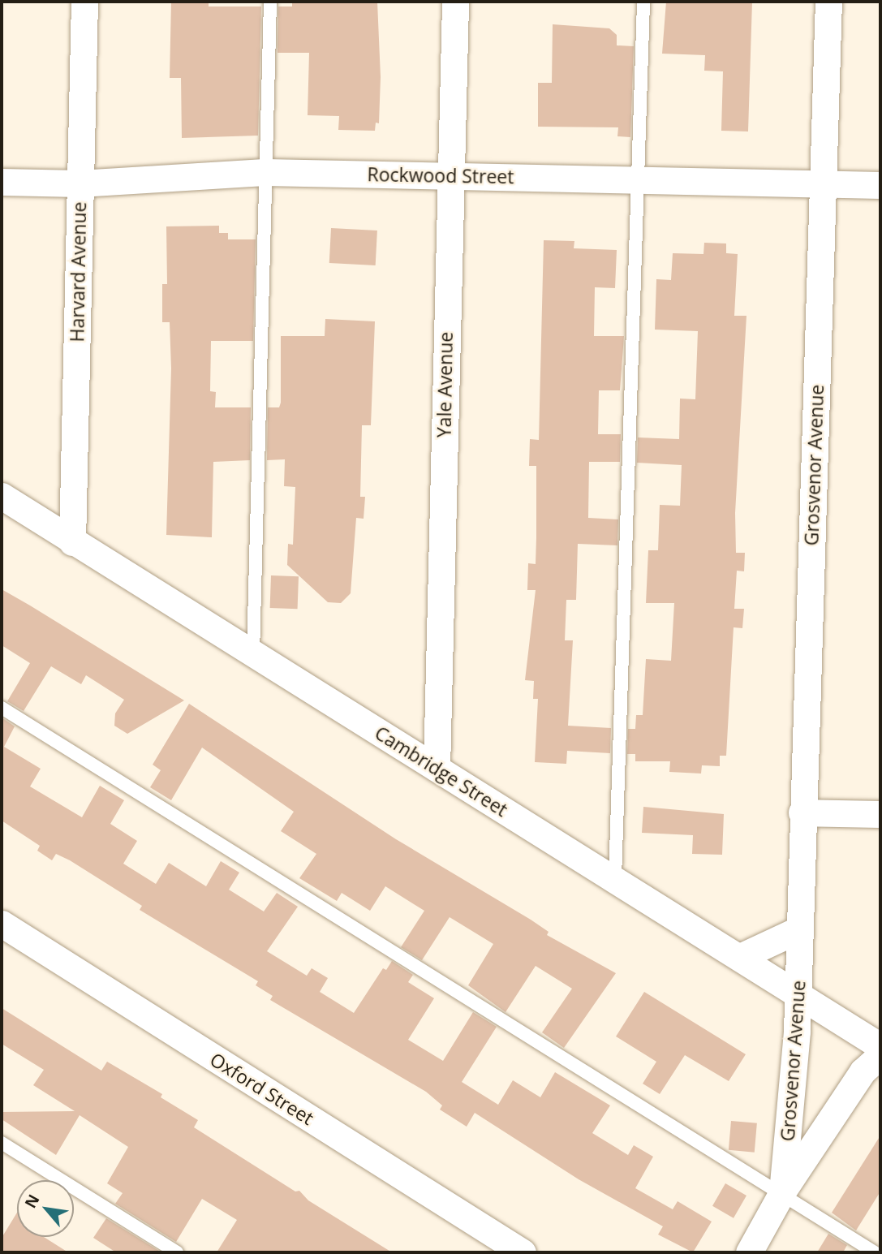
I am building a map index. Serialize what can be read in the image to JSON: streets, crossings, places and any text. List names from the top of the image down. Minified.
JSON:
{"streets":{"street":["Rockwood Street","Harvard Avenue","Yale Avenue","Grosvenor Avenue","Cambridge Street","Oxford Street"]},"crossings":[["Rockwood Street","Harvard Avenue"],["Rockwood Street","Yale Avenue"],["Rockwood Street","Grosvenor Avenue"],["Harvard Avenue","Cambridge Street"],["Yale Avenue","Cambridge Street"],["Grosvenor Avenue","Cambridge Street"]],"north":"top left"}
